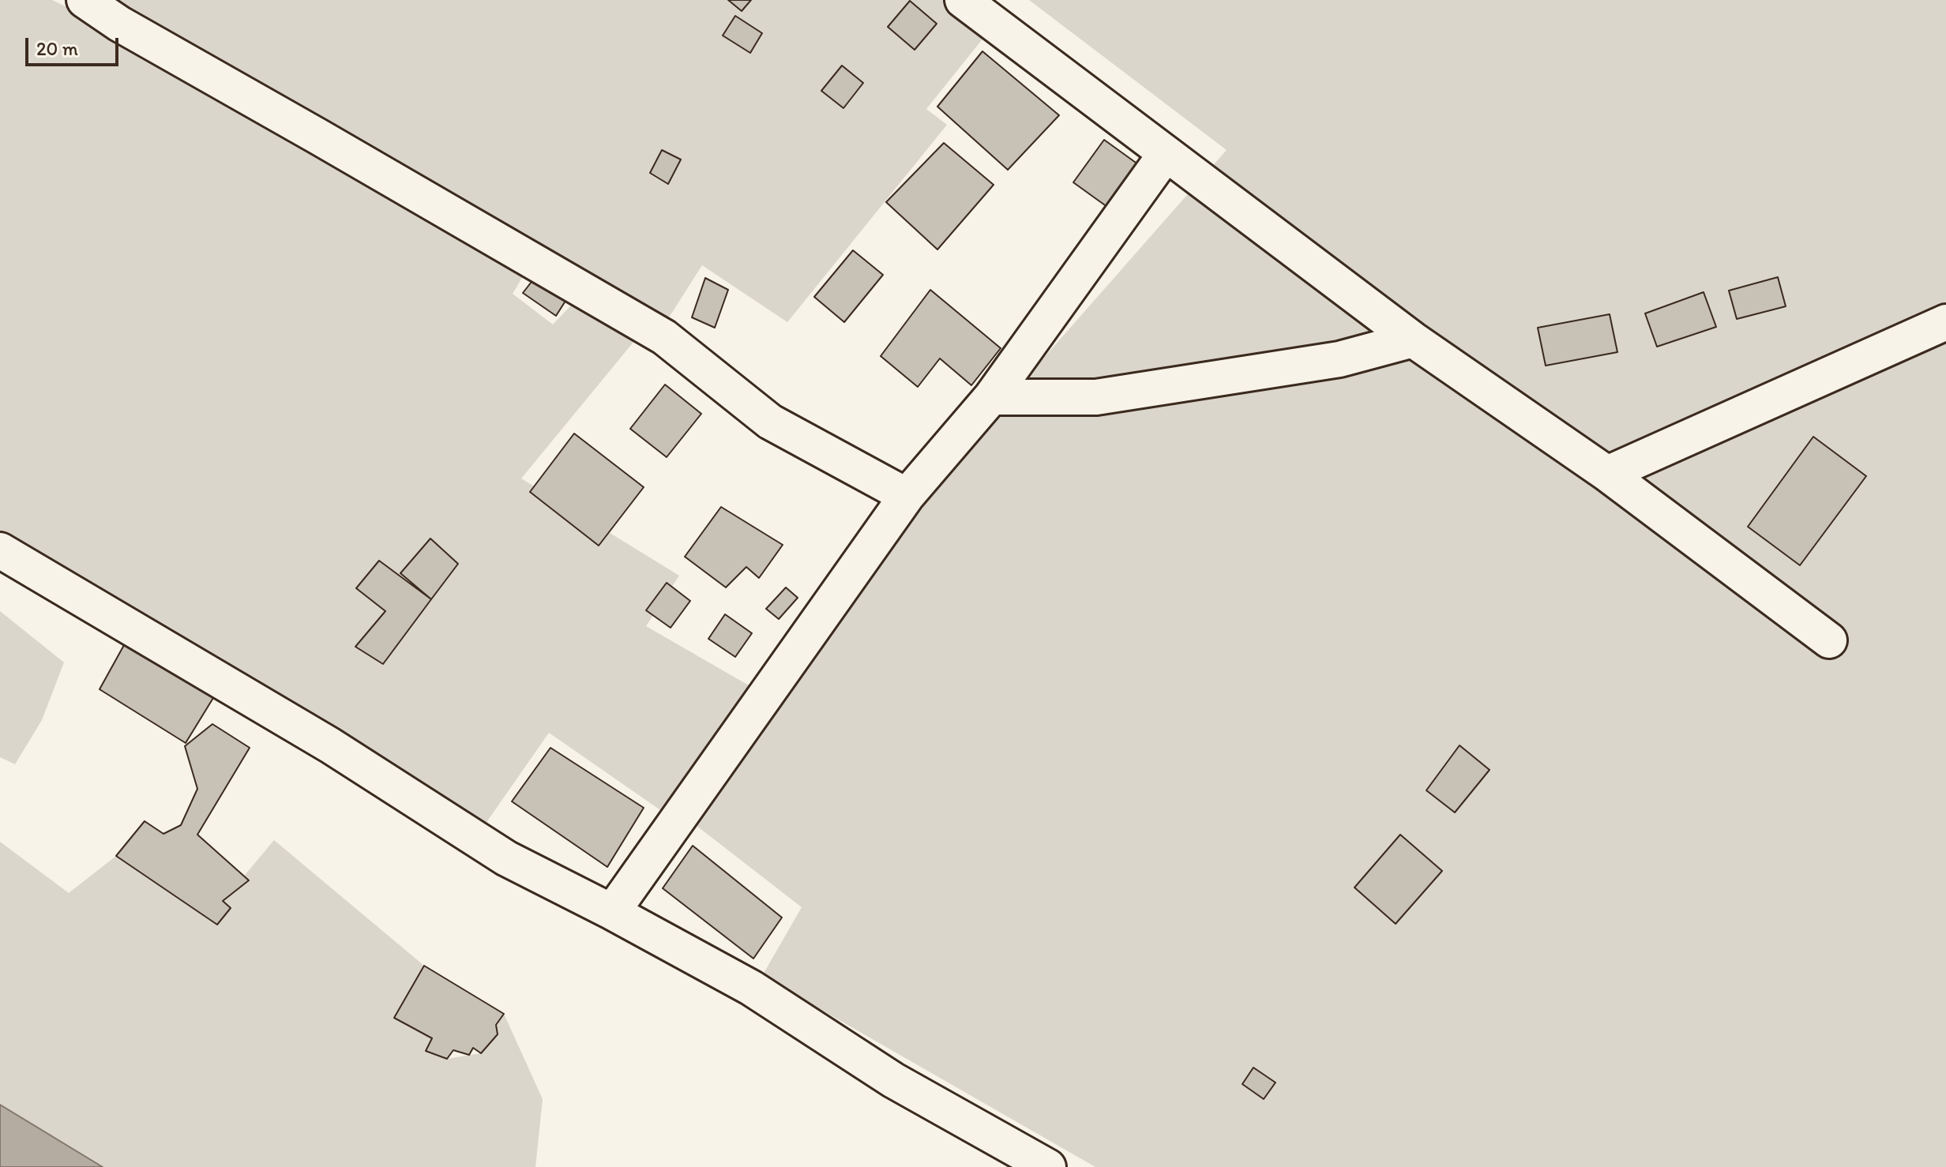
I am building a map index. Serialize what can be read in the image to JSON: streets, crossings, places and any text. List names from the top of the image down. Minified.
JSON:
{"scale_bar":"20 m"}
